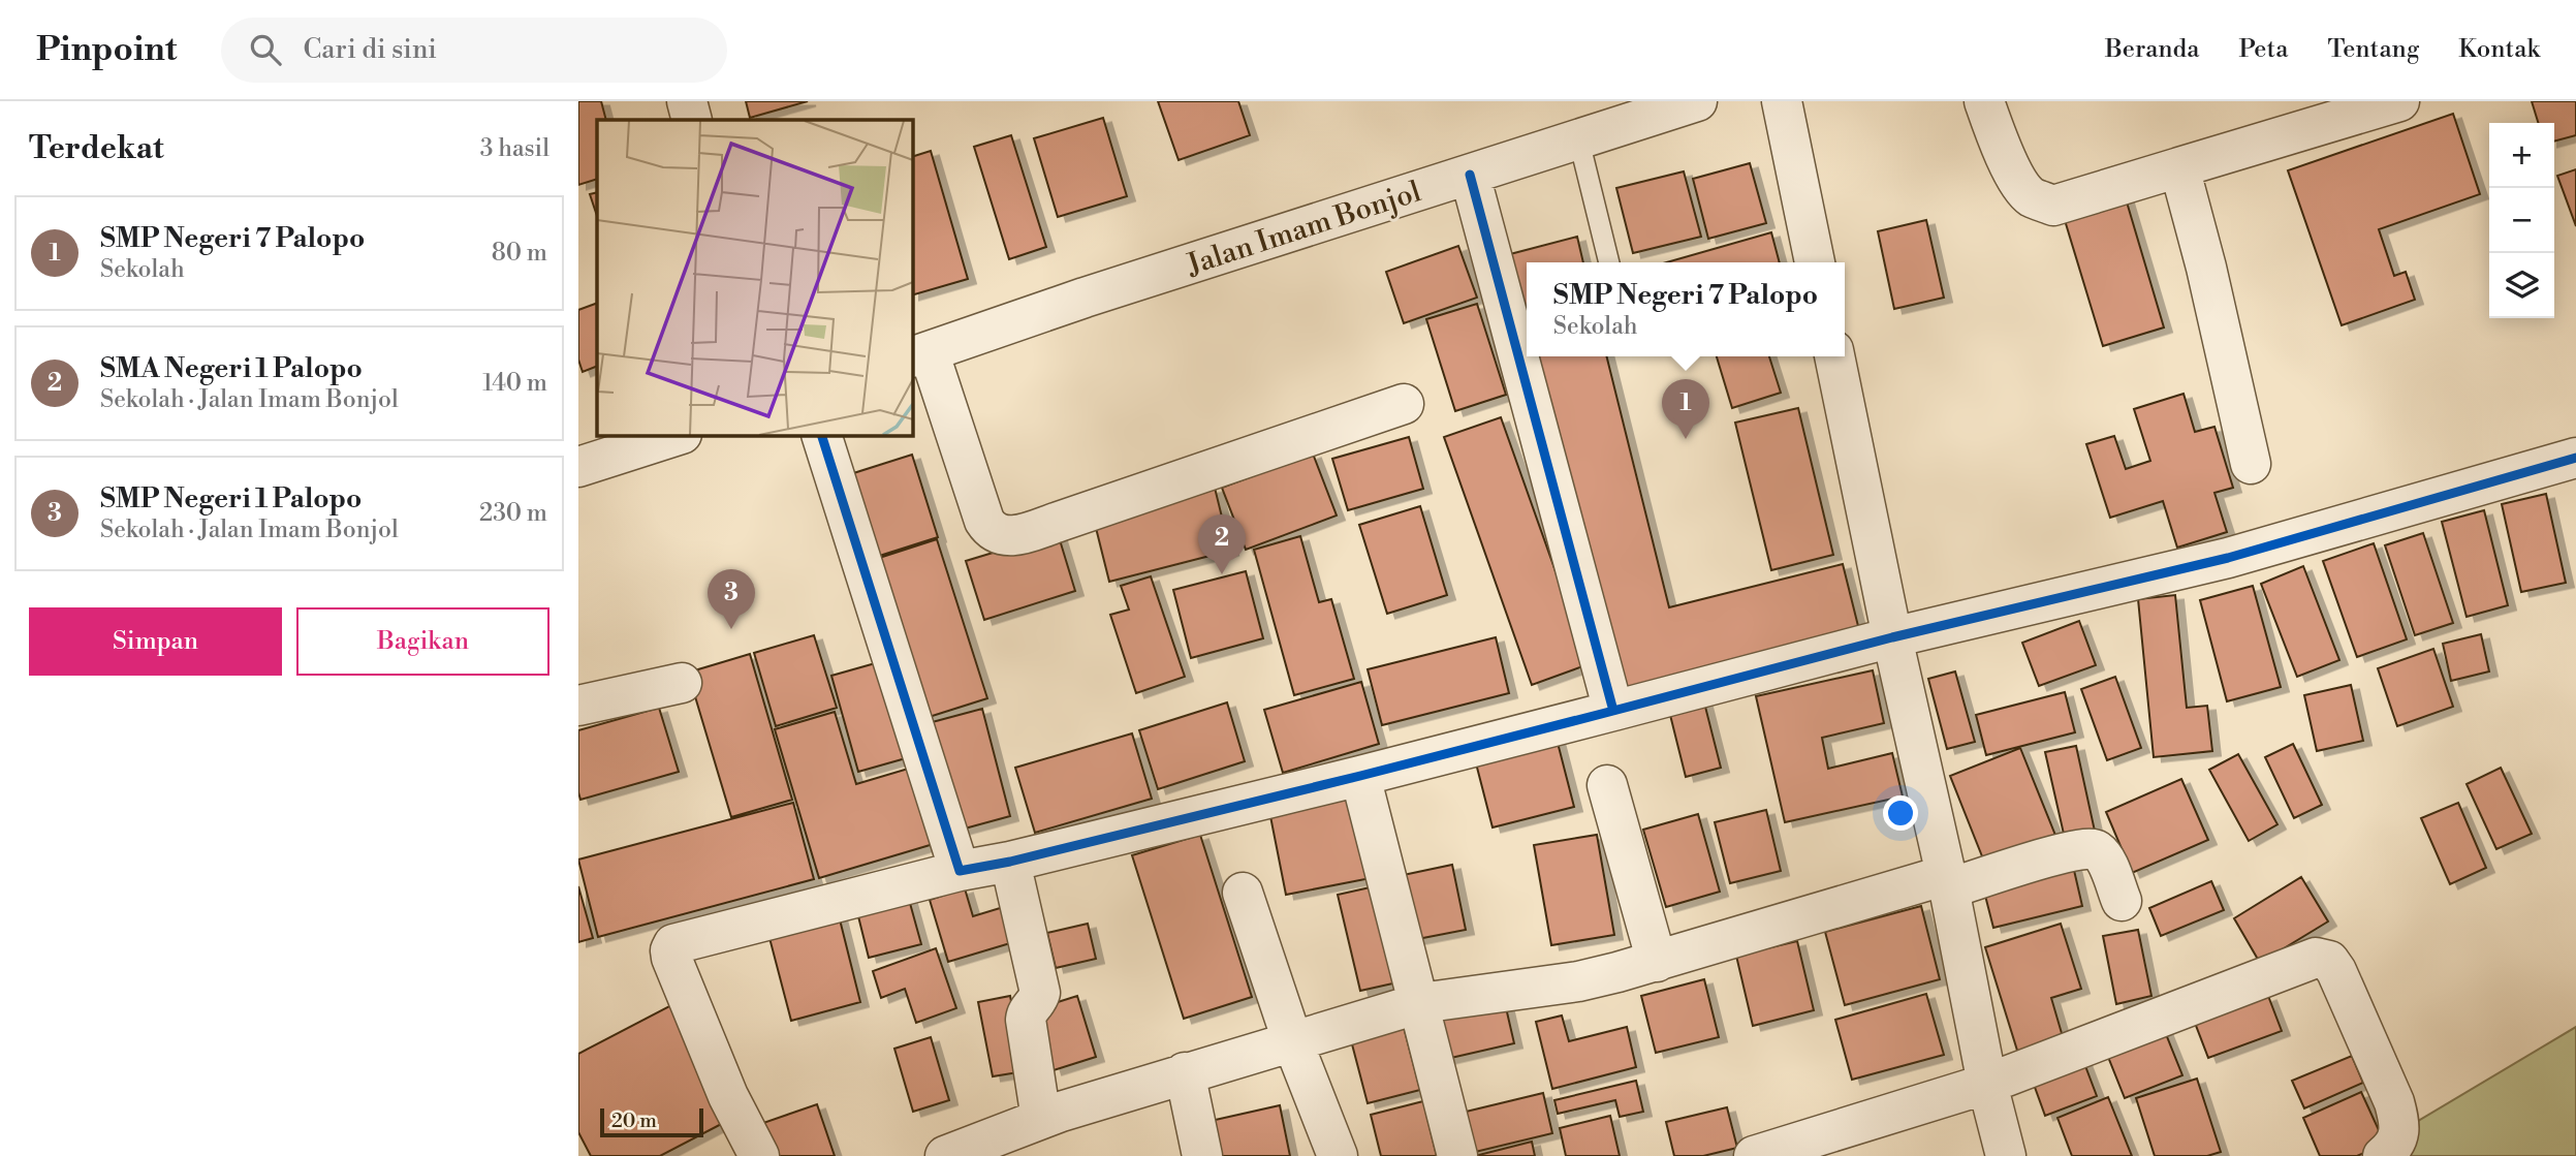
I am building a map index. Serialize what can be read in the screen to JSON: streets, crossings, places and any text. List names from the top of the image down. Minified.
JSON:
{"streets":{"street":["Jalan Imam Bonjol"]},"scale_bar":"20 m","page":{"header":"Pinpoint","search":"Cari di sini","nav":["Beranda","Peta","Tentang","Kontak"],"heading":["Terdekat","3 hasil"],"map_buttons":["+","−"],"list":[{"mark":"1","name":"SMP Negeri 7 Palopo","note":"Sekolah","value":"80 m"},{"mark":"2","name":"SMA Negeri 1 Palopo","note":"Sekolah · Jalan Imam Bonjol","value":"140 m"},{"mark":"3","name":"SMP Negeri 1 Palopo","note":"Sekolah · Jalan Imam Bonjol","value":"230 m"}],"popup":["SMP Negeri 7 Palopo","Sekolah"],"pins":["1","2","3"],"buttons":["Simpan","Bagikan"],"scale":"20 m"}}
